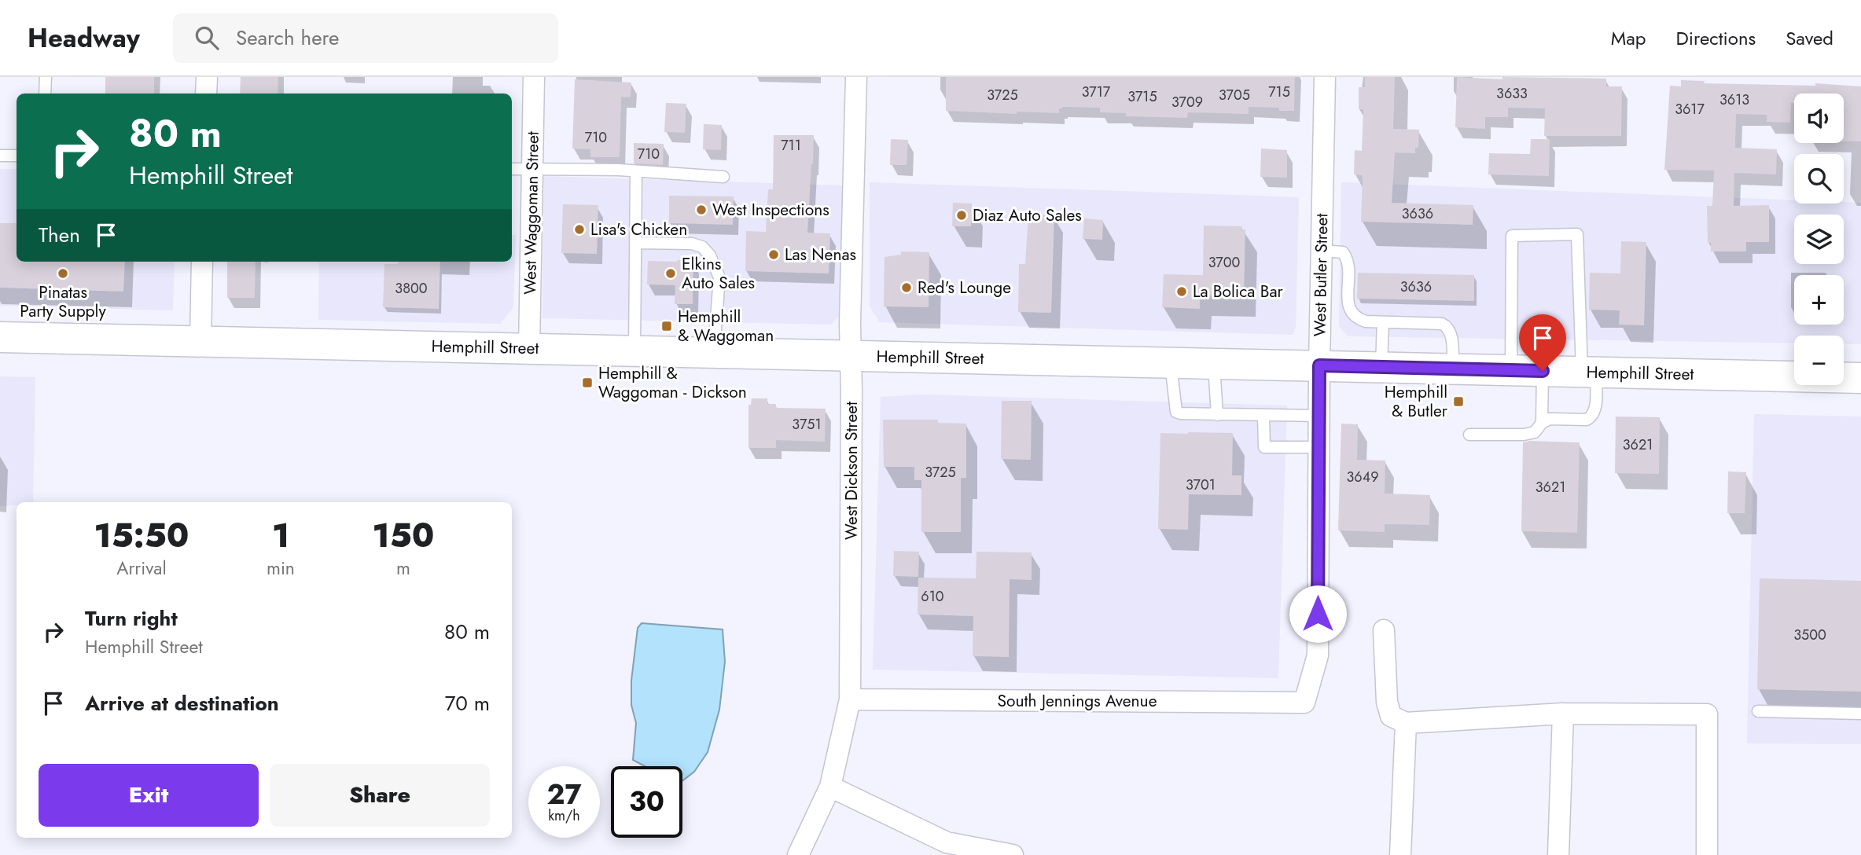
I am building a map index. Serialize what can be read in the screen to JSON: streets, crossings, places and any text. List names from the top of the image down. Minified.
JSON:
{"streets":{"main road":["Hemphill Street"],"street":["West Waggoman Street","West Butler Street","West Dickson Street","South Jennings Avenue"]},"crossings":[["West Waggoman Street","Hemphill Street"],["West Butler Street","Hemphill Street"],["West Butler Street","South Jennings Avenue"],["Hemphill Street","West Dickson Street"],["West Dickson Street","South Jennings Avenue"]],"places":{"other":["West Inspections","Diaz Auto Sales","Lisa's Chicken","Las Nenas","Pinatas Party Supply","Elkins Auto Sales","Red's Lounge","La Bolica Bar"],"transit":["Hemphill & Waggoman","Hemphill & Waggoman - Dickson","Hemphill & Butler"]},"house_numbers":["3717","715","3633","3725","3705","3715","3613","3709","3617","710","711","710","3636","3700","3636","3800","3751","3621","3725","3649","3701","3621","610","3500"],"page":{"header":"Headway","search":"Search here","nav":["Map","Directions","Saved"],"map_buttons":["+","−"],"turn":["80 m","Hemphill Street"],"then":"Then","eta":["15:50","Arrival","1","min","150","m"],"list":[{"name":"Turn right","note":"Hemphill Street","value":"80 m"},{"name":"Arrive at destination","value":"70 m"}],"buttons":["Exit","Share"],"speed":"27 km/h","limit":"30"}}
